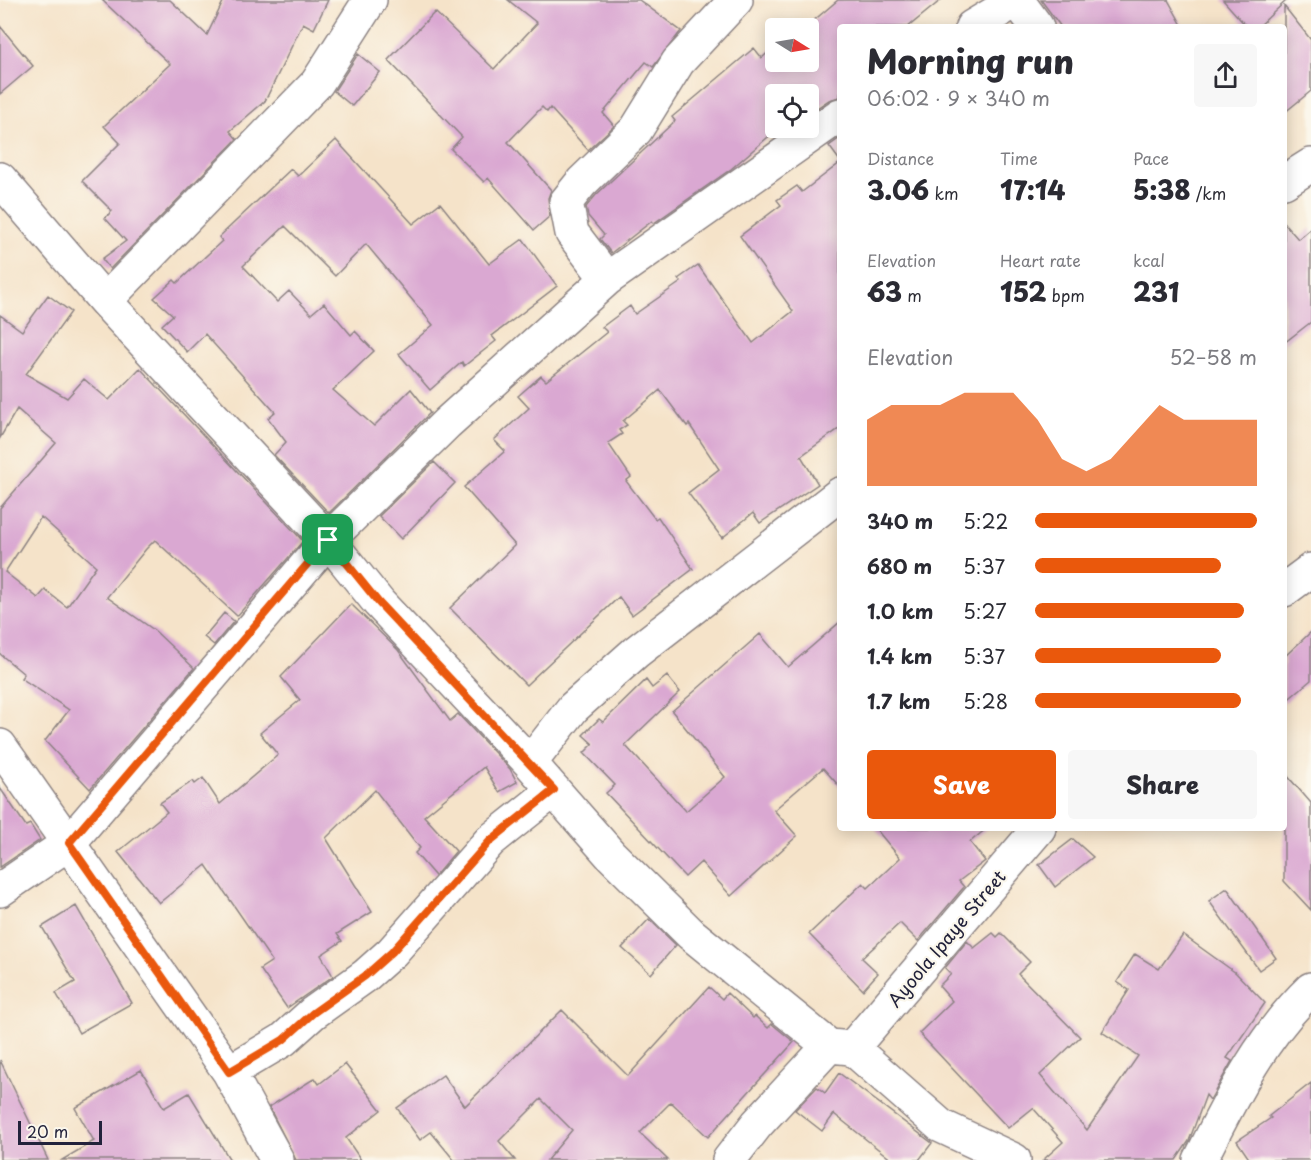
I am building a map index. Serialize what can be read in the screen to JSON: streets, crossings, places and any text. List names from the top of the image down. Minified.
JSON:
{"streets":{"street":["Ayoola Ipaye Street"]},"scale_bar":"20 m","north":"right","page":{"heading":["Morning run","06:02 · 9 × 340 m"],"stats":[["Distance","3.06 km"],["Time","17:14"],["Pace","5:38 /km"],["Elevation","63 m"],["Heart rate","152 bpm"],["kcal","231"]],"chart":["Elevation","52–58 m"],"list":[{"name":"340 m","note":"5:22"},{"name":"680 m","note":"5:37"},{"name":"1.0 km","note":"5:27"},{"name":"1.4 km","note":"5:37"},{"name":"1.7 km","note":"5:28"}],"buttons":["Save","Share"],"scale":"20 m"}}
